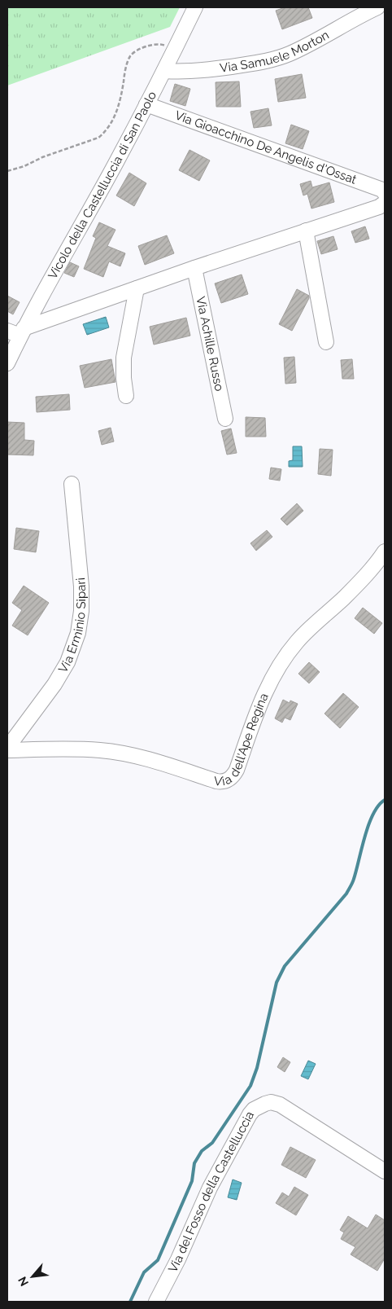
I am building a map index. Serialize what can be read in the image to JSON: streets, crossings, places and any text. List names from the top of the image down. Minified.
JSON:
{"streets":{"street":["Via Samuele Morton","Via Gioacchino De Angelis d'Ossat","Vicolo della Castelluccia di San Paolo","Via Achille Russo","Via Erminio Sipari","Via dell'Ape Regina","Via del Fosso della Castelluccia"]},"crossings":[["Via Samuele Morton","Vicolo della Castelluccia di San Paolo"],["Via Gioacchino De Angelis d'Ossat","Vicolo della Castelluccia di San Paolo"],["Via Erminio Sipari","Via dell'Ape Regina"]],"north":"bottom left"}
